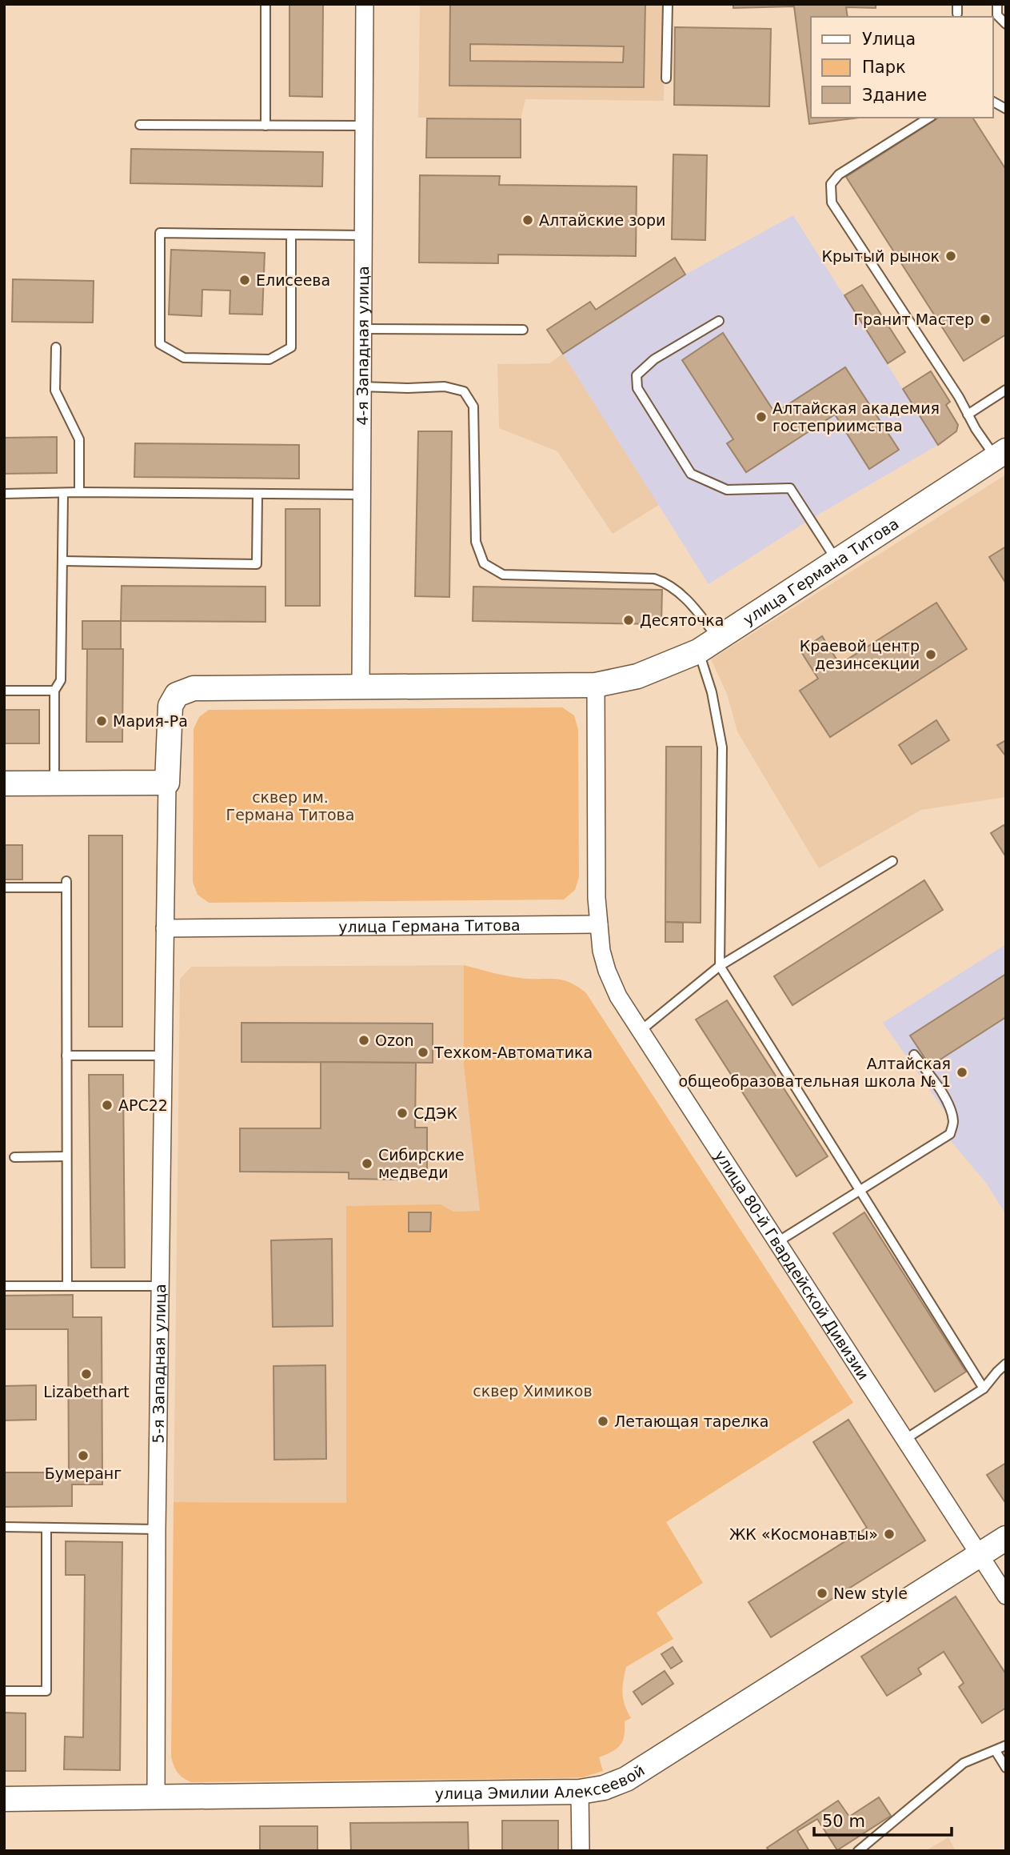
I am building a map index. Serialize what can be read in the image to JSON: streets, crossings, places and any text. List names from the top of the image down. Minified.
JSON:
{"streets":{"street":["4-я Западная улица","улица Германа Титова","улица 80-й Гвардейской Дивизии","5-я Западная улица","улица Эмилии Алексеевой"]},"crossings":[["4-я Западная улица","улица Германа Титова"],["улица Германа Титова","улица 80-й Гвардейской Дивизии"],["улица Германа Титова","5-я Западная улица"],["улица 80-й Гвардейской Дивизии","улица Эмилии Алексеевой"],["5-я Западная улица","улица Эмилии Алексеевой"]],"parks":["сквер им. Германа Титова","сквер Химиков"],"places":["Алтайские зори","Крытый рынок","Елисеева","Гранит Мастер","Алтайская академия гостеприимства","Десяточка","Краевой центр дезинсекции","Мария-Ра","Ozon","Техком-Автоматика","Алтайская общеобразовательная школа № 1","АРС22","СДЭК","Сибирские медведи","Lizabethart","Летающая тарелка","Бумеранг","ЖК «Космонавты»","New style"],"legend":["Улица","Парк","Здание"],"scale_bar":"50 m"}
